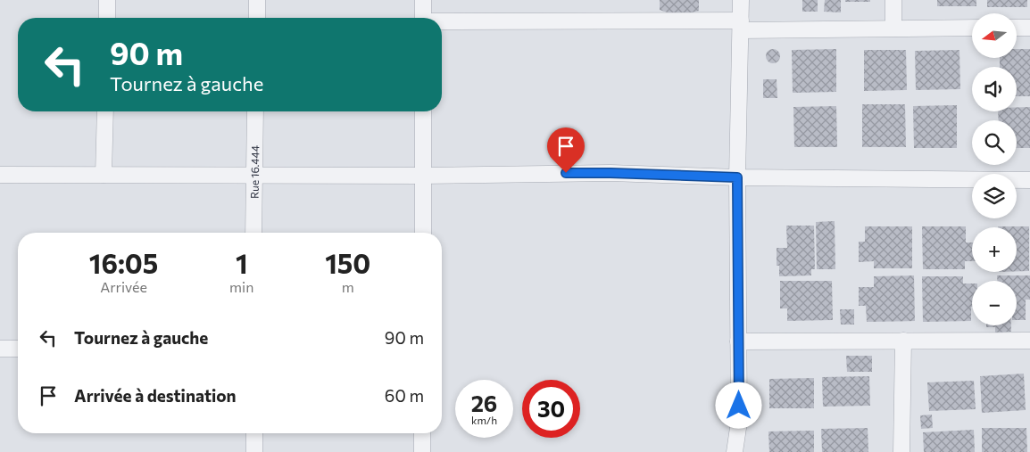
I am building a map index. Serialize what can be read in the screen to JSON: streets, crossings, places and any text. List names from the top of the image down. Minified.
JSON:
{"streets":{"street":["Rue 16.444"]},"north":"left","page":{"map_buttons":["+","−"],"turn":["90 m","Tournez à gauche"],"eta":["16:05","Arrivée","1","min","150","m"],"list":[{"name":"Tournez à gauche","value":"90 m"},{"name":"Arrivée à destination","value":"60 m"}],"speed":"26 km/h","limit":"30"}}
